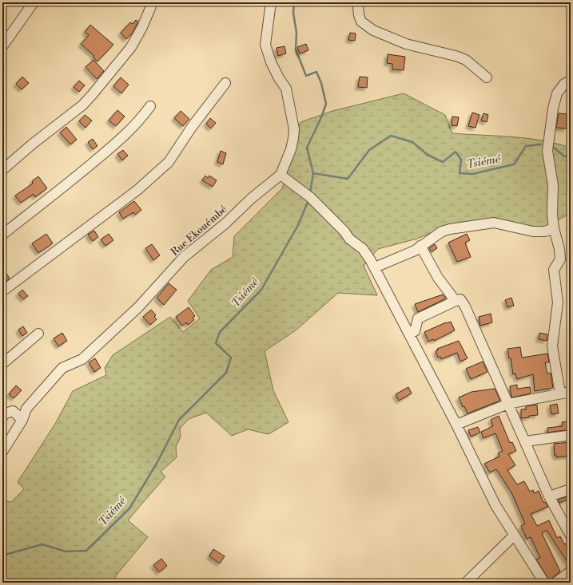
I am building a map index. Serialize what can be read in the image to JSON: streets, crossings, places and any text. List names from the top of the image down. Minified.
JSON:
{"streets":{"street":["Rue Ekouémbé"]},"water":["Tsiémé"]}
